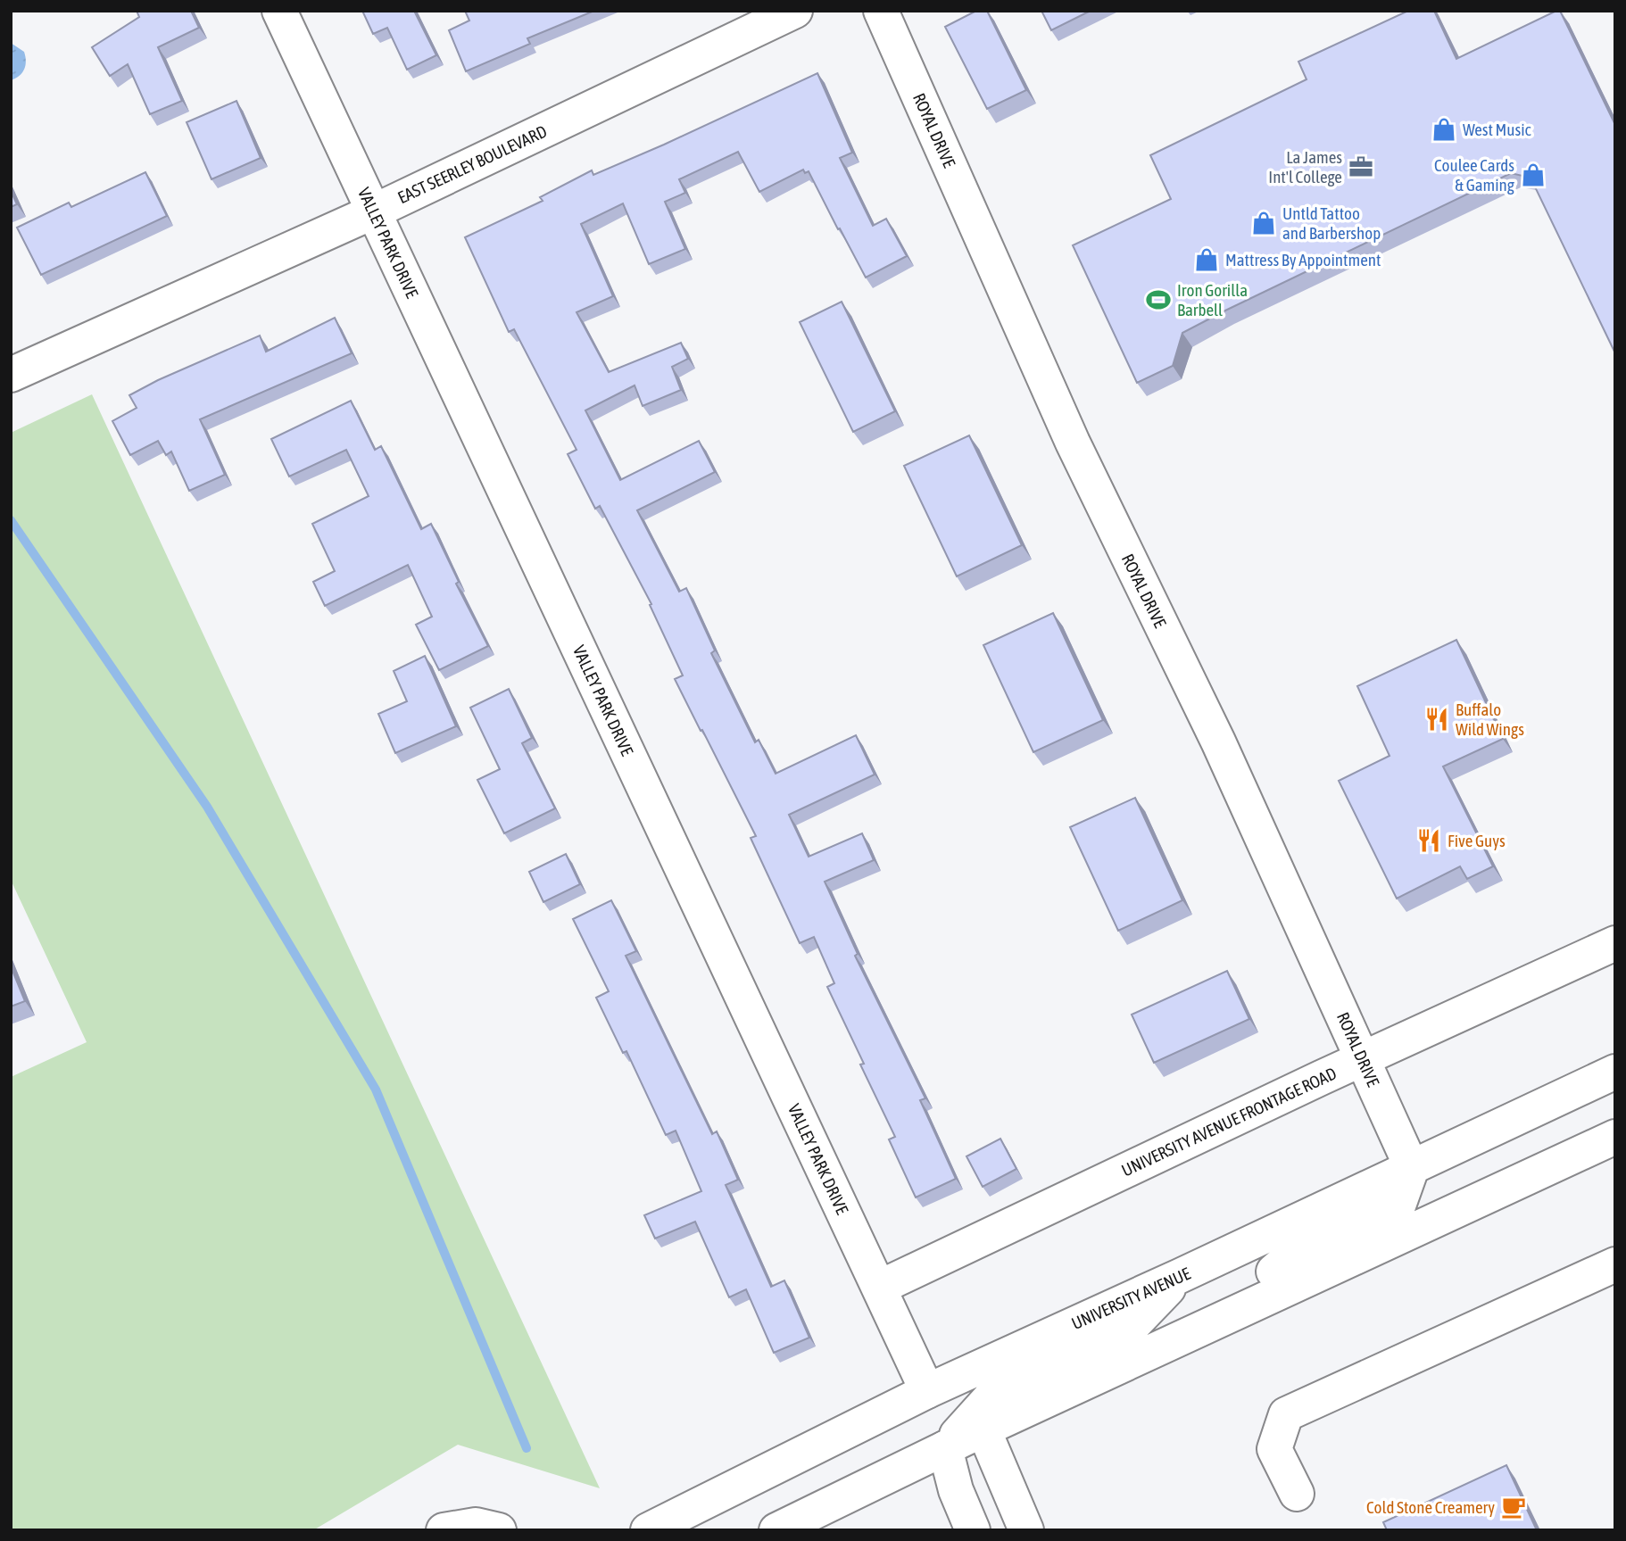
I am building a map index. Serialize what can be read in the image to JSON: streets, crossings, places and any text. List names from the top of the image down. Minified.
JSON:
{"streets":{"street":["ROYAL DRIVE","EAST SEERLEY BOULEVARD","VALLEY PARK DRIVE","UNIVERSITY AVENUE FRONTAGE ROAD","UNIVERSITY AVENUE"]},"crossings":[["ROYAL DRIVE","UNIVERSITY AVENUE FRONTAGE ROAD"],["ROYAL DRIVE","UNIVERSITY AVENUE"],["EAST SEERLEY BOULEVARD","VALLEY PARK DRIVE"],["VALLEY PARK DRIVE","UNIVERSITY AVENUE FRONTAGE ROAD"],["VALLEY PARK DRIVE","UNIVERSITY AVENUE"]],"places":{"shop":["West Music","Coulee Cards & Gaming","Untld Tattoo and Barbershop","Mattress By Appointment"],"office":["La James Int'l College"],"sports":["Iron Gorilla Barbell"],"restaurant":["Buffalo Wild Wings","Five Guys"],"cafe":["Cold Stone Creamery"]}}
